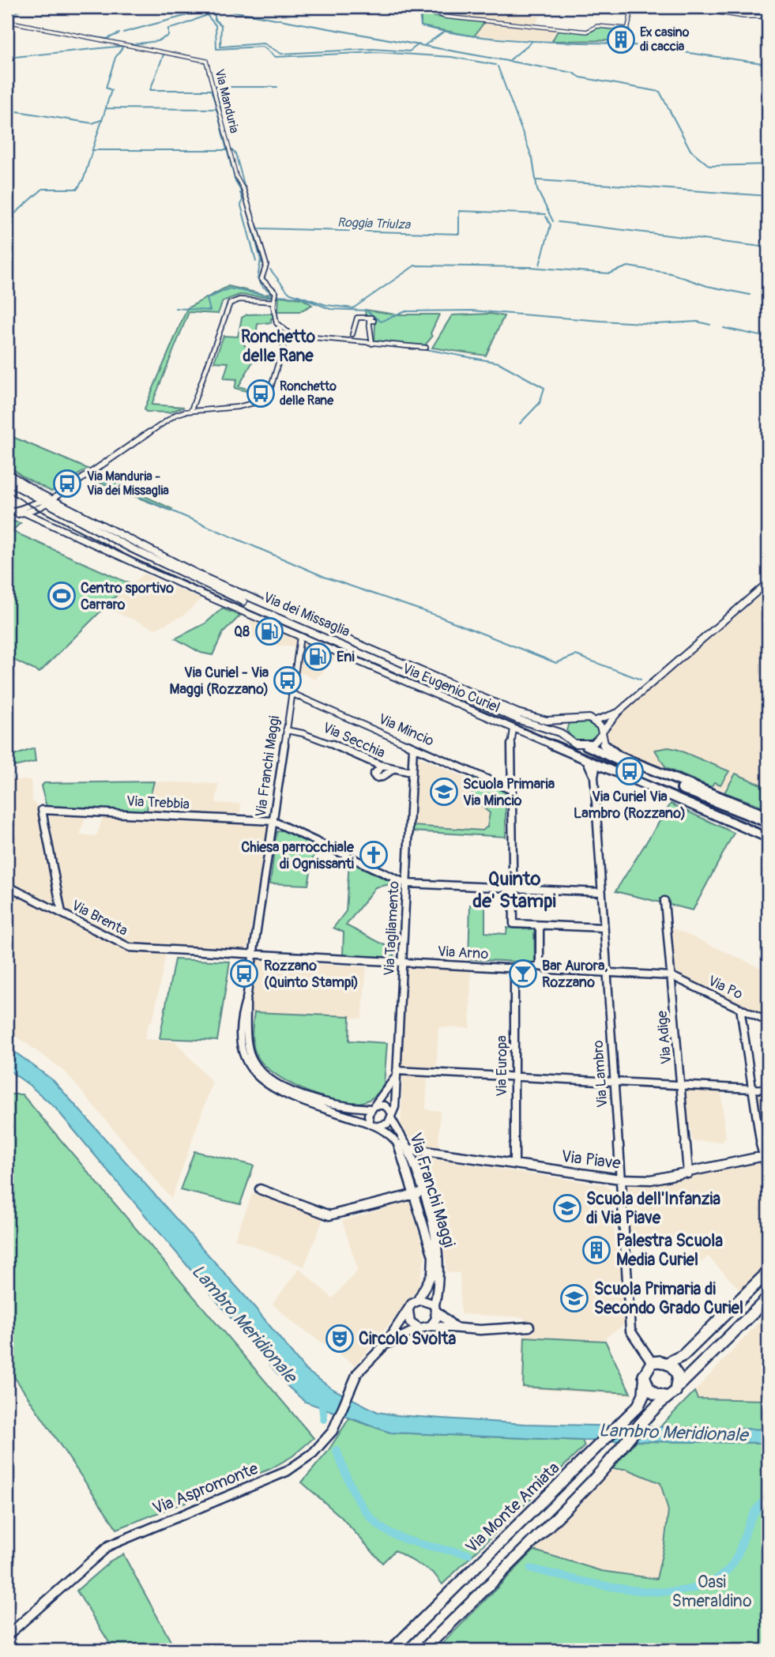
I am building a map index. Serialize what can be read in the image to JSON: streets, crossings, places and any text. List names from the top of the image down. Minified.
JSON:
{"streets":{"main road":["Via dei Missaglia","Via Monte Amiata"],"street":["Via Manduria","Via Eugenio Curiel","Via Mincio","Via Secchia","Via Franchi Maggi","Via Trebbia","Via Brenta","Via Tagliamento","Via Arno","Via Po","Via Adige","Via Europa","Via Lambro","Via Piave","Via Aspromonte"]},"crossings":[["Via Eugenio Curiel","Via Franchi Maggi"],["Via Mincio","Via Franchi Maggi"],["Via Mincio","Via Tagliamento"],["Via Secchia","Via Franchi Maggi"],["Via Secchia","Via Tagliamento"],["Via Franchi Maggi","Via Trebbia"],["Via Franchi Maggi","Via Brenta"],["Via Franchi Maggi","Via Tagliamento"],["Via Franchi Maggi","Via Arno"],["Via Franchi Maggi","Via Piave"],["Via Franchi Maggi","Via Aspromonte"],["Via Trebbia","Via Brenta"],["Via Brenta","Via Arno"],["Via Tagliamento","Via Arno"],["Via Arno","Via Po"],["Via Arno","Via Adige"],["Via Arno","Via Europa"],["Via Arno","Via Lambro"],["Via Po","Via Adige"],["Via Adige","Via Piave"],["Via Europa","Via Piave"],["Via Lambro","Via Piave"],["Via Lambro","Via Monte Amiata"]],"districts":["Ronchetto delle Rane","Quinto de' Stampi"],"water":["Roggia Triulza","Lambro Meridionale"],"parks":["Oasi Smeraldino"],"places":{"building":["Ex casino di caccia","Palestra Scuola Media Curiel"],"bus stop":["Ronchetto delle Rane","Via Manduria - Via dei Missaglia","Via Curiel - Via Maggi (Rozzano)","Via Curiel Via Lambro (Rozzano)","Rozzano (Quinto Stampi)"],"sports":["Centro sportivo Carraro"],"fuel station":["Q8","Eni"],"school or university":["Scuola Primaria Via Mincio","Scuola dell'Infanzia di Via Piave","Scuola Primaria di Secondo Grado Curiel"],"church":["Chiesa parrocchiale di Ognissanti"],"bar":["Bar Aurora, Rozzano"],"theatre":["Circolo Svolta"]}}
